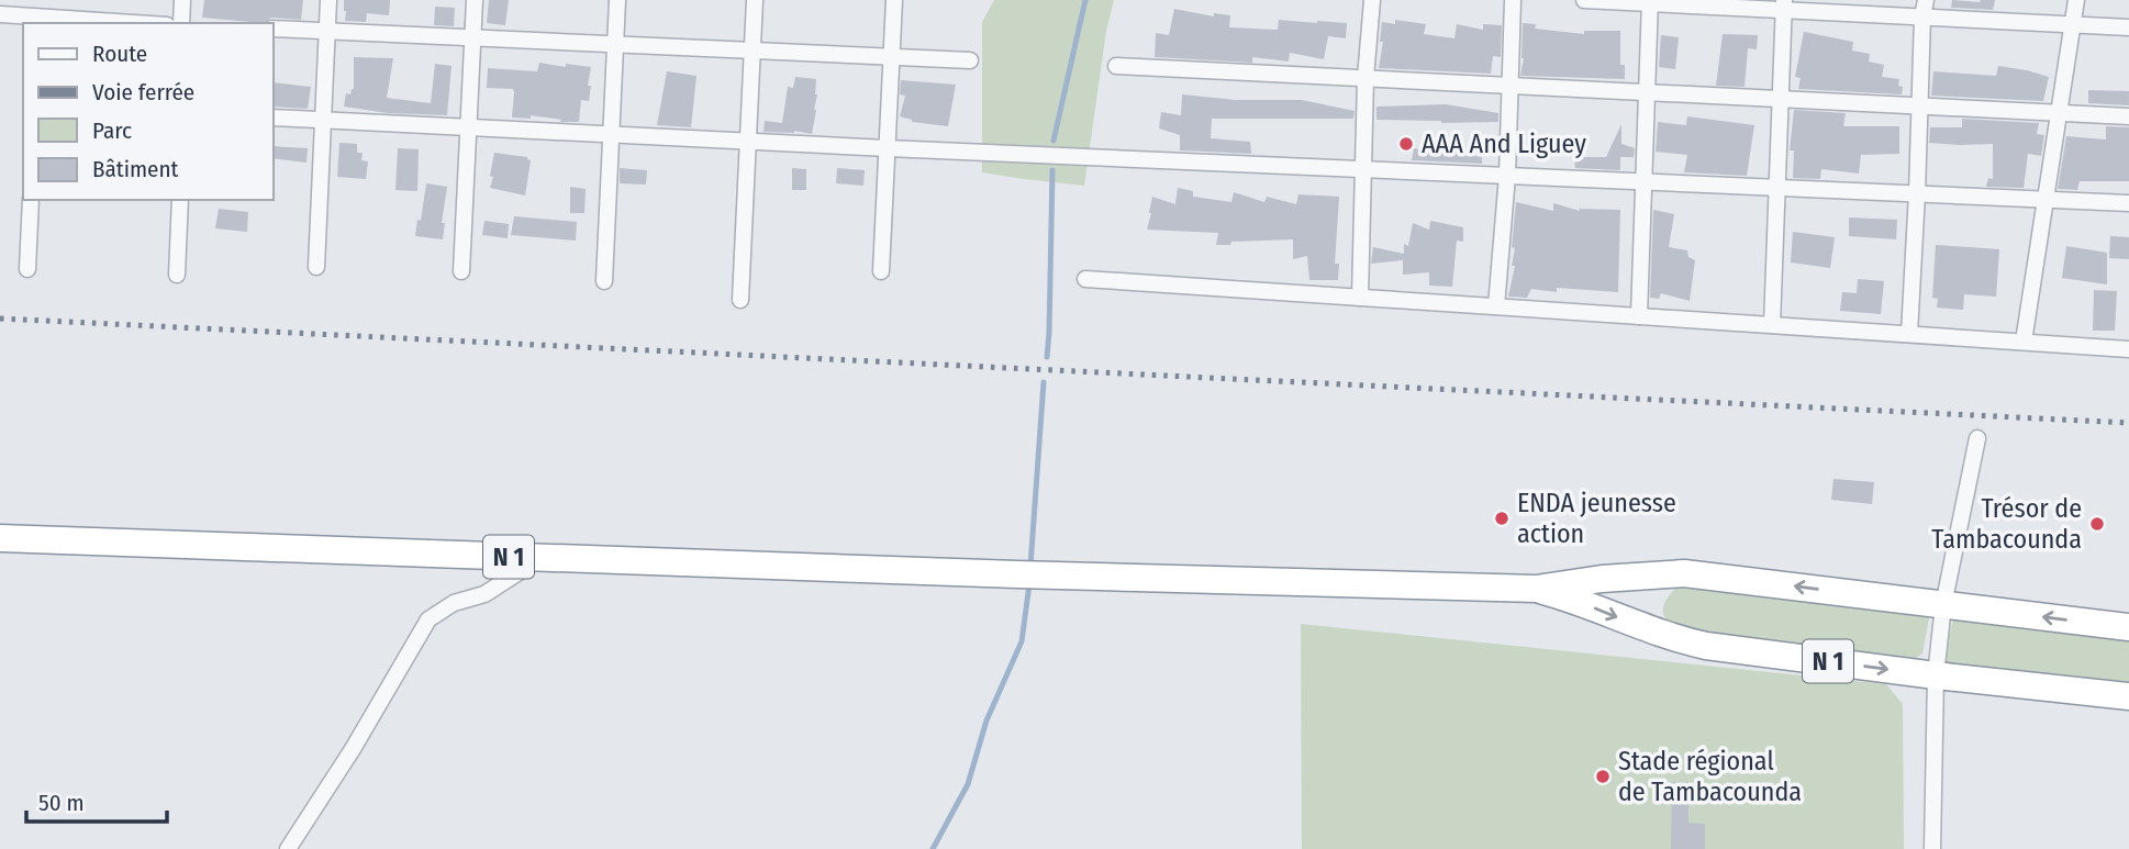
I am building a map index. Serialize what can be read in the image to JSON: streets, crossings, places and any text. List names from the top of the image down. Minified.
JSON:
{"streets":{"highway":["N 1"]},"places":["AAA And Liguey","ENDA jeunesse action","Trésor de Tambacounda","Stade régional de Tambacounda"],"legend":["Route","Voie ferrée","Parc","Bâtiment"],"scale_bar":"50 m"}
